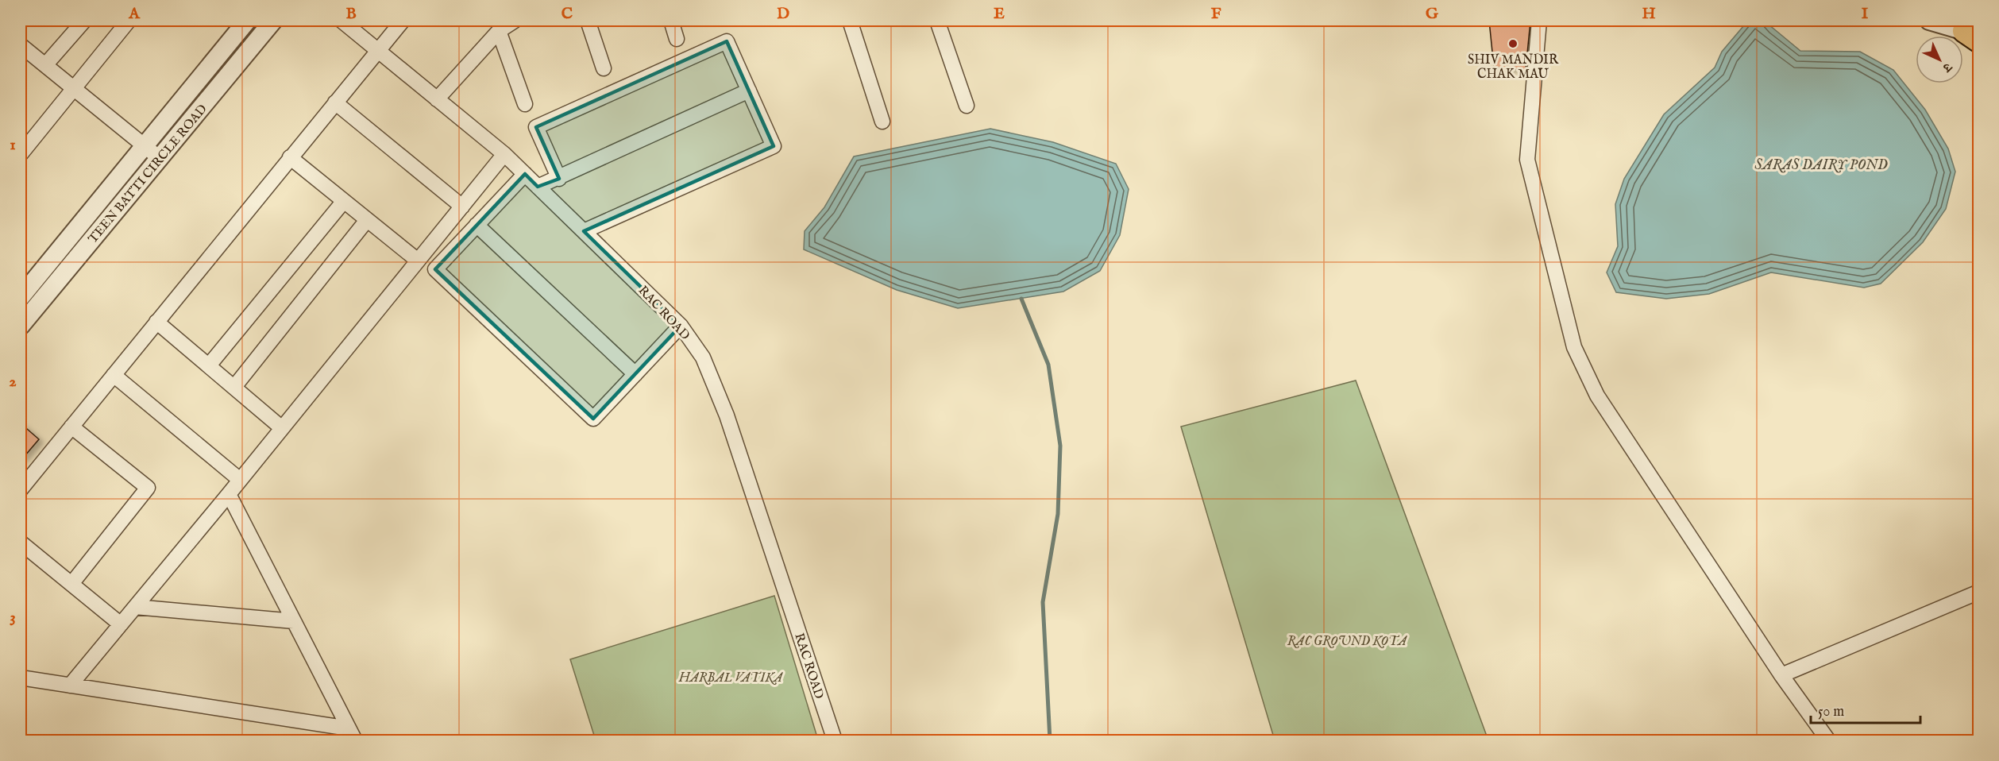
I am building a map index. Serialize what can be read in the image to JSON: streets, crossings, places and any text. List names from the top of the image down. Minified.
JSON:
{"streets":{"street":["TEEN BATTI CIRCLE ROAD","RAC ROAD"]},"water":["SARAS DAIRY POND"],"parks":["RAC GROUND KOTA","HARBAL VATIKA"],"places":["SHIV MANDIR CHAK MAU"],"scale_bar":"50 m","north":"bottom right","grid":{"columns":["A","B","C","D","E","F","G","H","I"],"rows":["1","2","3"]}}
